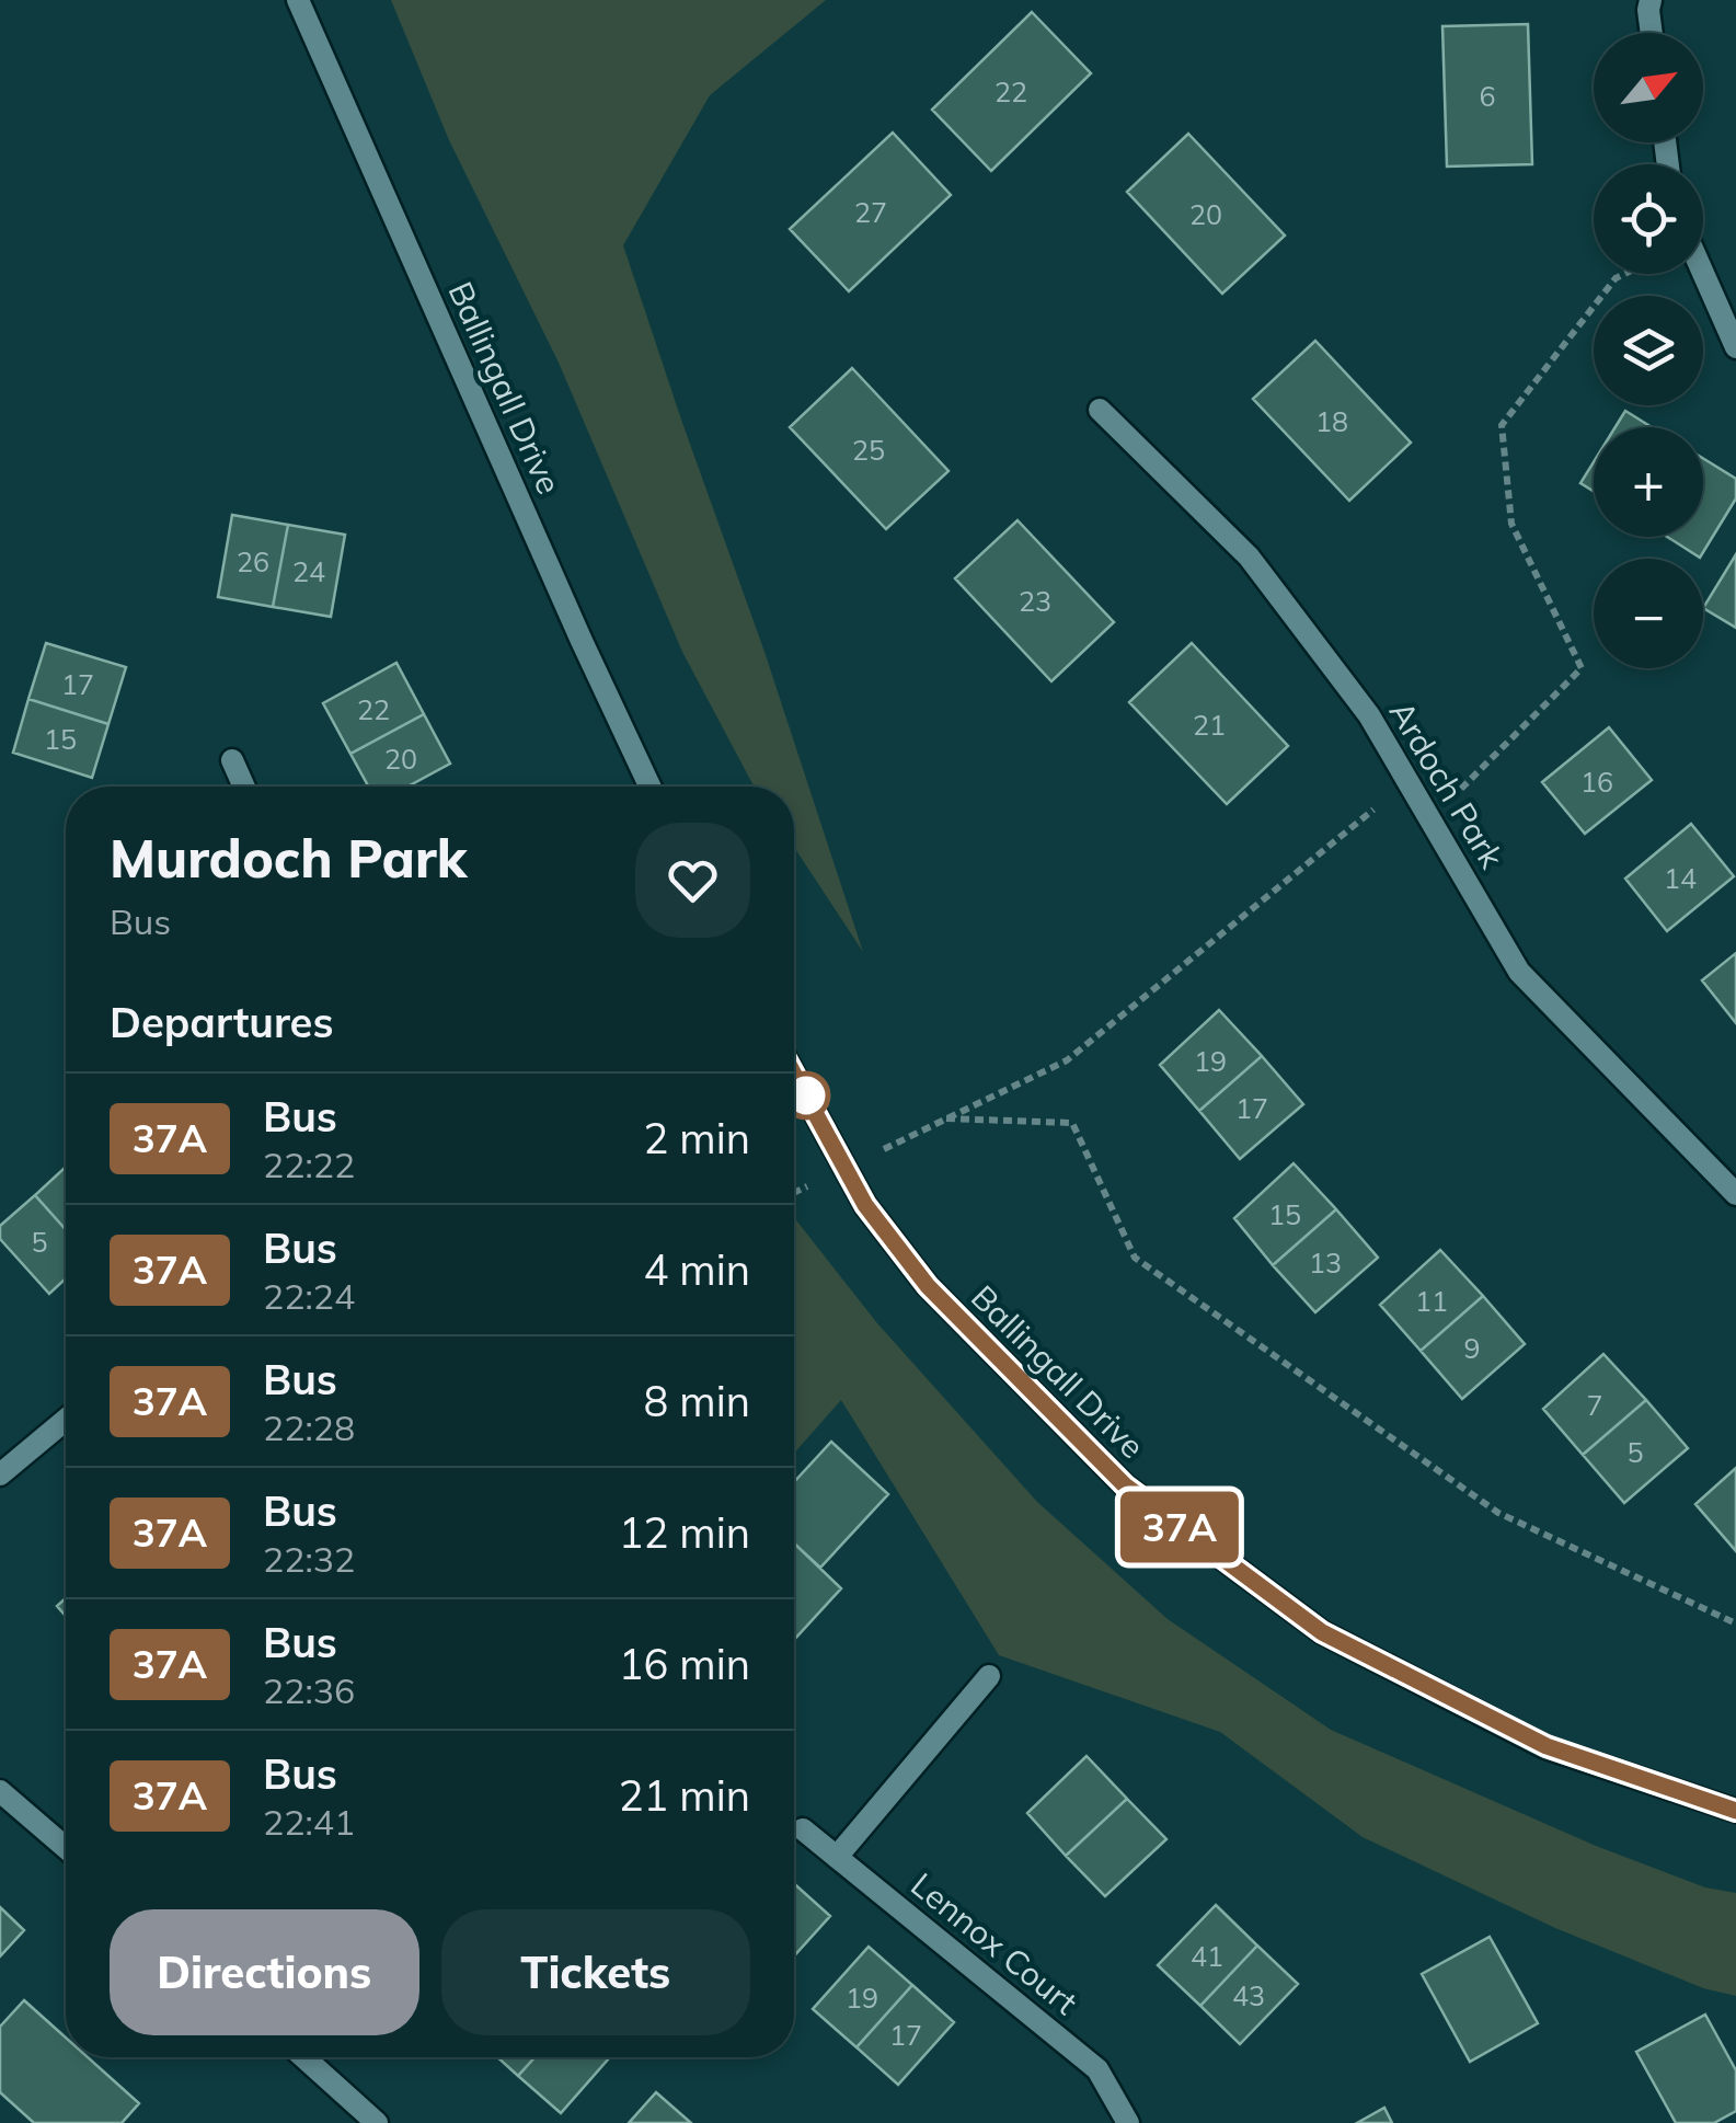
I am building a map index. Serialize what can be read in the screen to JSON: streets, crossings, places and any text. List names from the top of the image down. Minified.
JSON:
{"streets":{"street":["Ballingall Drive","Ardoch Park","Lennox Court"]},"lines":["bus line 37A"],"house_numbers":["22","6","27","20","18","25","26","24","23","17","22","21","15","20","16","14","19","17","15","5","13","11","9","7","5","41","43","19","17"],"north":"top right","page":{"on_map":"37A","map_buttons":["+","−"],"heading":[["Murdoch Park","Bus"],"Departures"],"list":[{"mark":"37A","name":"Bus","note":"22:22","value":"2 min"},{"mark":"37A","name":"Bus","note":"22:24","value":"4 min"},{"mark":"37A","name":"Bus","note":"22:28","value":"8 min"},{"mark":"37A","name":"Bus","note":"22:32","value":"12 min"},{"mark":"37A","name":"Bus","note":"22:36","value":"16 min"},{"mark":"37A","name":"Bus","note":"22:41","value":"21 min"}],"buttons":["Directions","Tickets"]}}
